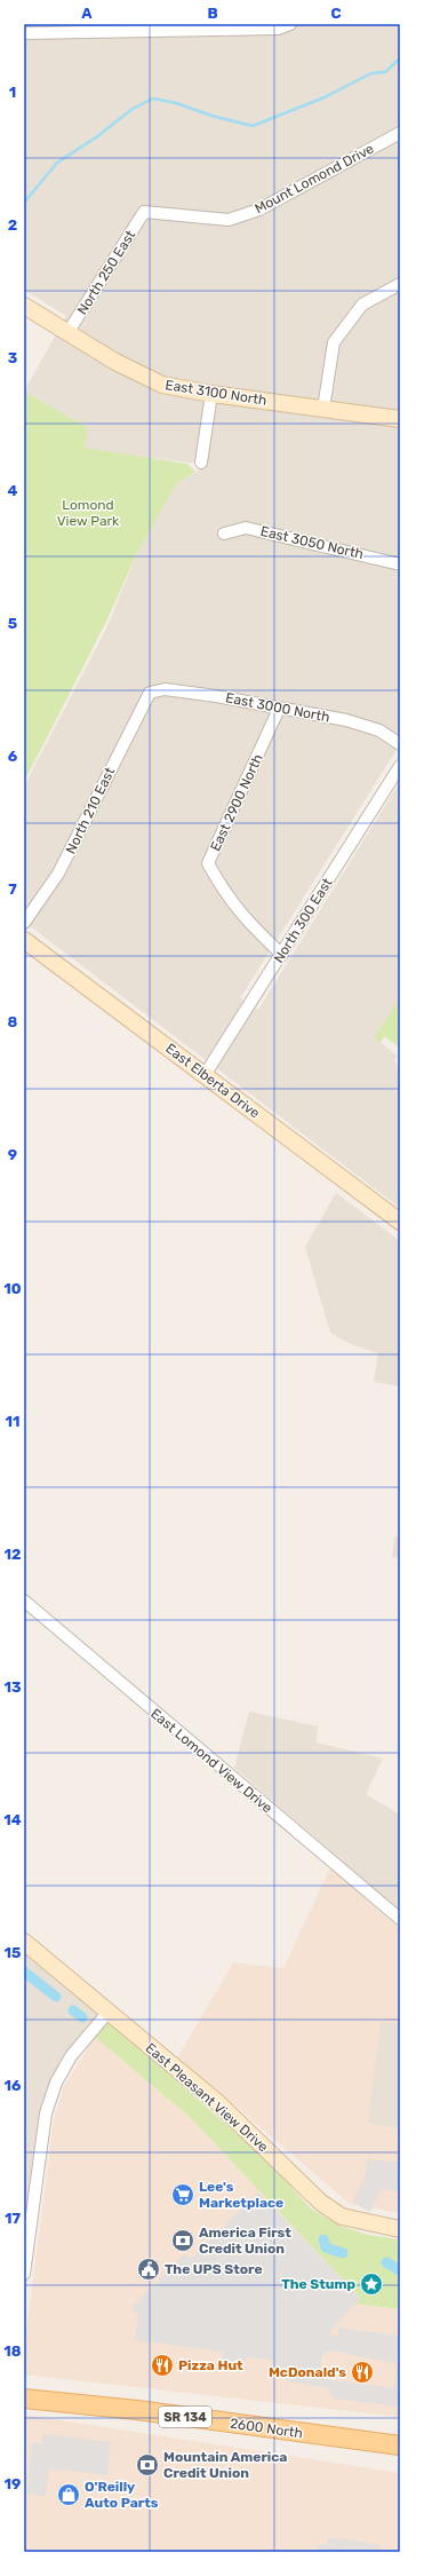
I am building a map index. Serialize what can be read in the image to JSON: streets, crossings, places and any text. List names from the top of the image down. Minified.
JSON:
{"streets":{"main road":["SR 134","2600 North"],"street":["Mount Lomond Drive","North 250 East","East 3100 North","East 3050 North","East 3000 North","East 2900 North","North 210 East","North 300 East","East Elberta Drive","East Lomond View Drive","East Pleasant View Drive"]},"crossings":[["Mount Lomond Drive","North 250 East"],["North 250 East","East 3100 North"],["East 3000 North","East 2900 North"],["East 3000 North","North 210 East"],["East 2900 North","North 300 East"],["North 300 East","East Elberta Drive"]],"parks":["Lomond View Park"],"places":{"supermarket":["Lee's Marketplace"],"bank":["America First Credit Union","Mountain America Credit Union"],"public building":["The UPS Store"],"place":["The Stump"],"restaurant":["Pizza Hut","McDonald's"],"shop":["O'Reilly Auto Parts"]},"grid":{"columns":["A","B","C"],"rows":["1","2","3","4","5","6","7","8","9","10","11","12","13","14","15","16","17","18","19"]}}
